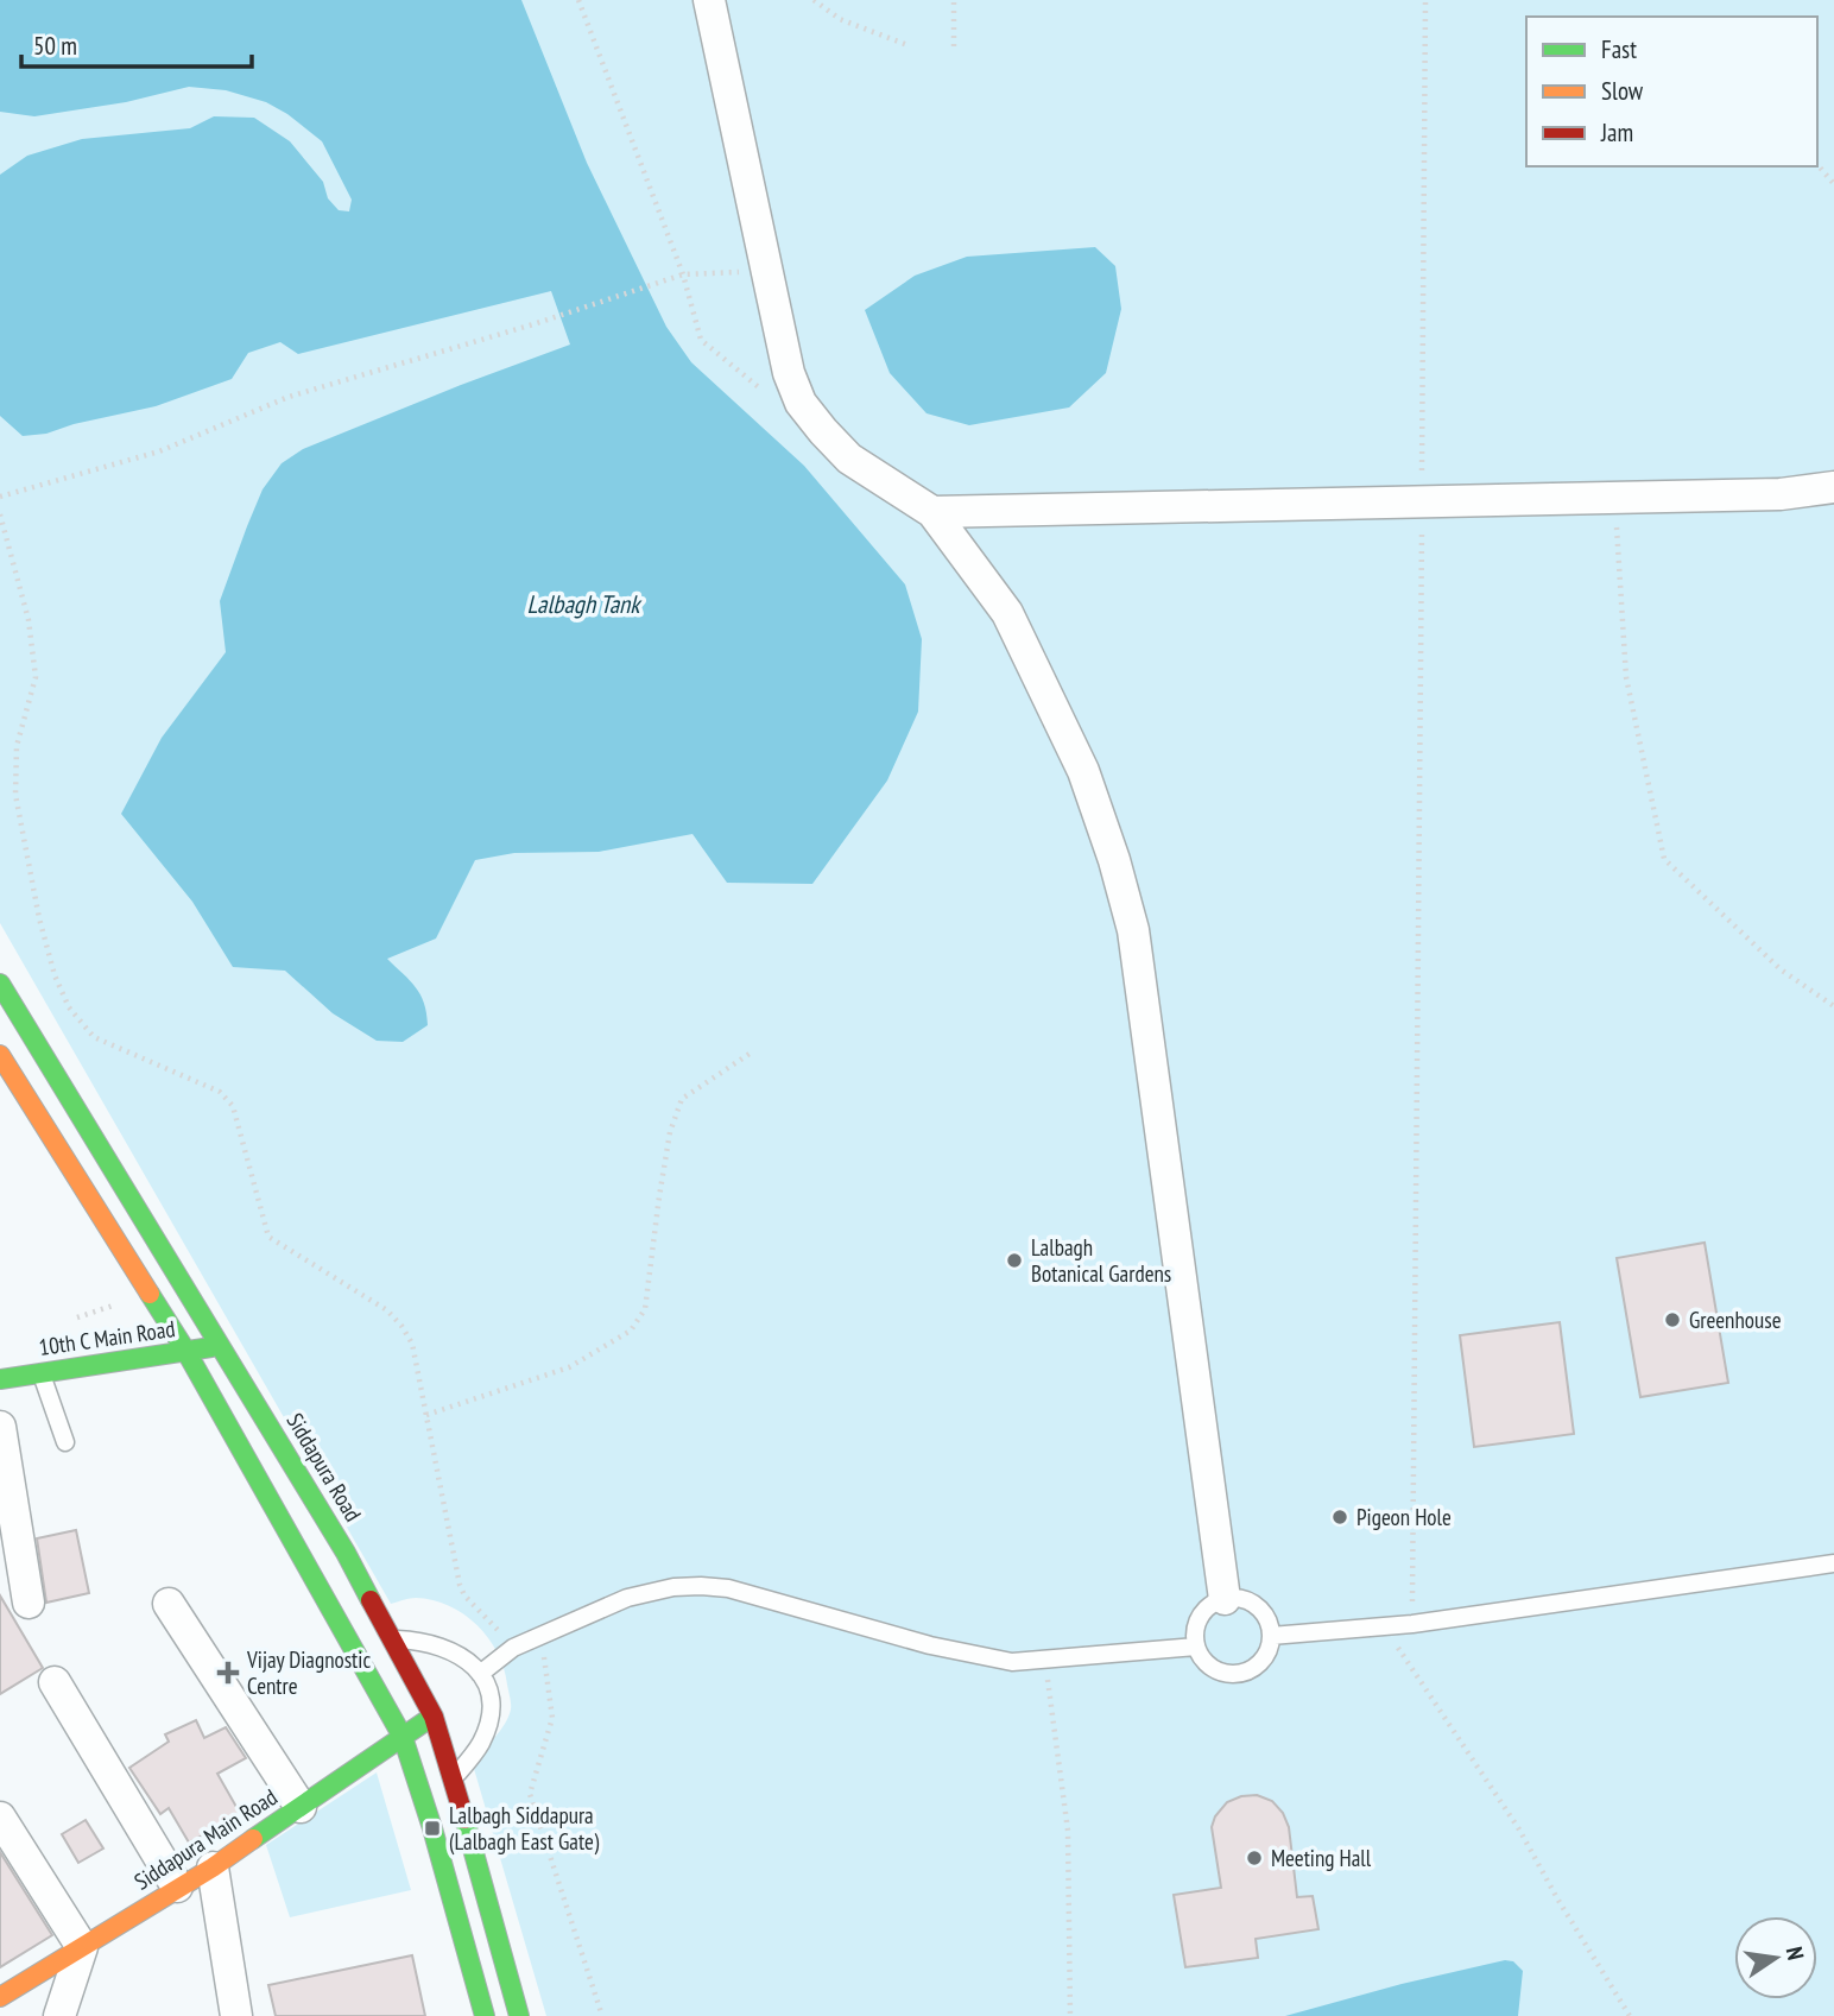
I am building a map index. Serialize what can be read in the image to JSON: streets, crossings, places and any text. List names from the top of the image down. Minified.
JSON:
{"streets":{"main road":["10th C Main Road","Siddapura Road","Siddapura Main Road"]},"crossings":[["10th C Main Road","Siddapura Road"],["Siddapura Road","Siddapura Main Road"]],"water":["Lalbagh Tank"],"places":{"other":["Lalbagh Botanical Gardens","Greenhouse","Pigeon Hole","Meeting Hall"],"health":["Vijay Diagnostic Centre"],"transit":["Lalbagh Siddapura (Lalbagh East Gate)"]},"legend":["Fast","Slow","Jam"],"scale_bar":"50 m","north":"right"}
